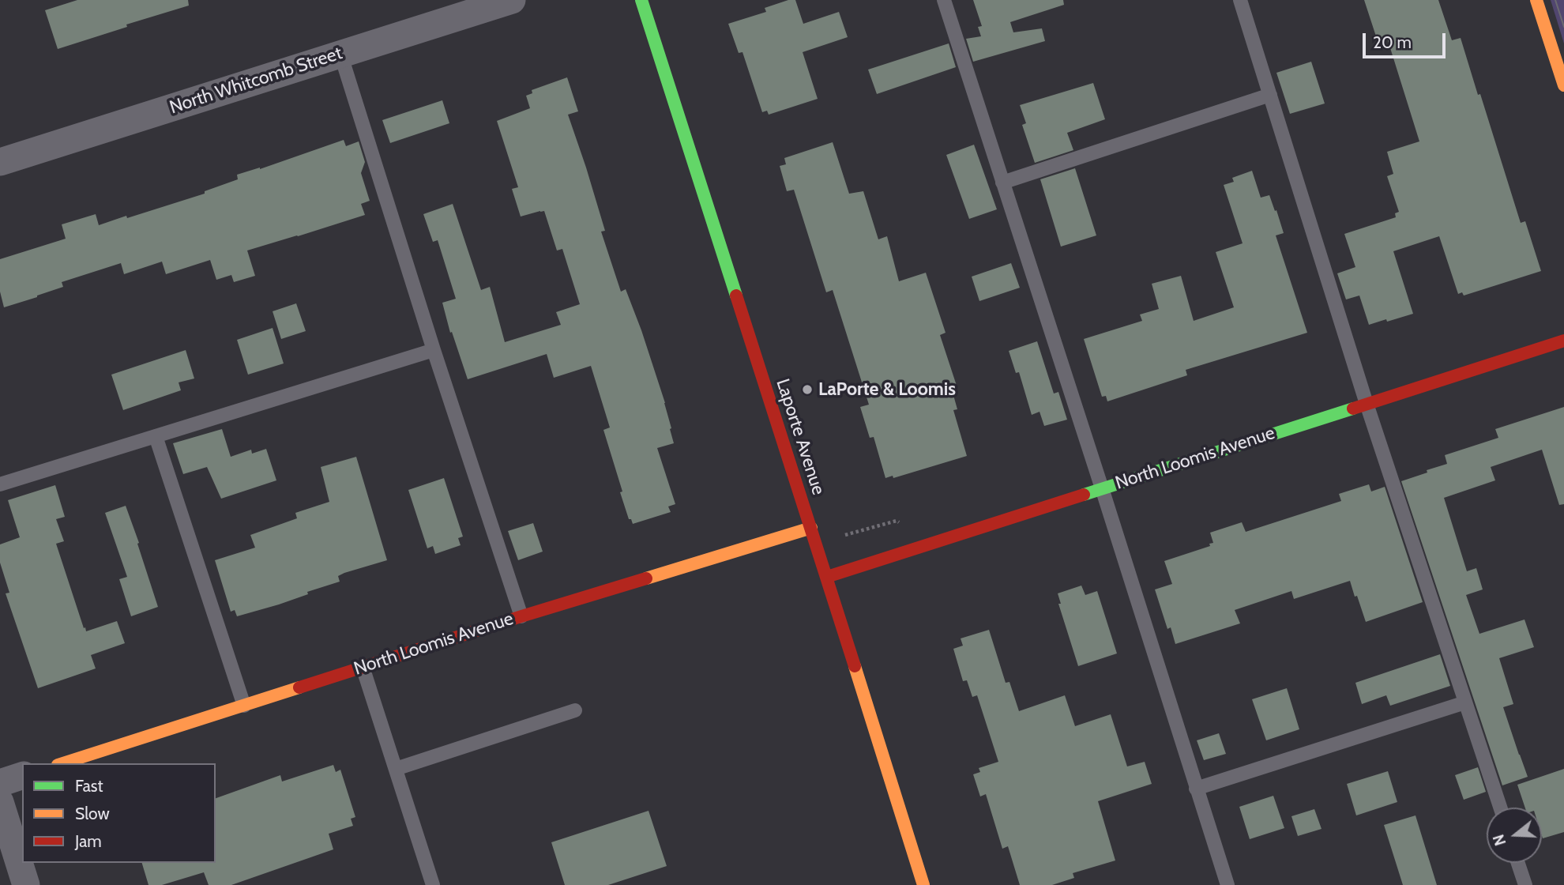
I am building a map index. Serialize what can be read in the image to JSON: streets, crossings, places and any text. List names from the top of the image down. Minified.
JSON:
{"streets":{"street":["North Whitcomb Street","Laporte Avenue","North Loomis Avenue"]},"crossings":[["Laporte Avenue","North Loomis Avenue"]],"places":["LaPorte & Loomis"],"legend":["Fast","Slow","Jam"],"scale_bar":"20 m","north":"left"}
